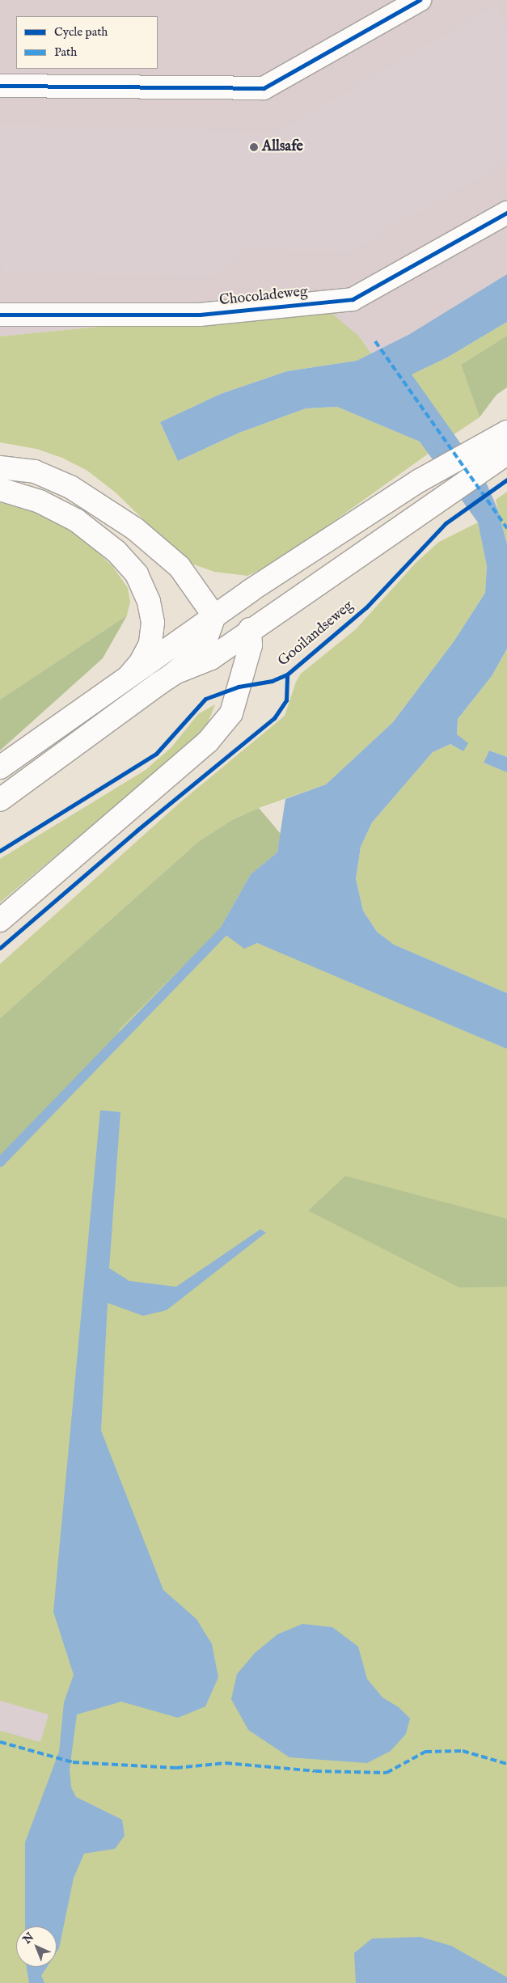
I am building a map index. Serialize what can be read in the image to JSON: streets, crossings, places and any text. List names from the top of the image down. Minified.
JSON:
{"streets":{"street":["Chocoladeweg"],"cycle path":["Gooilandseweg"]},"places":["Allsafe"],"legend":["Cycle path","Path"],"north":"top left"}
